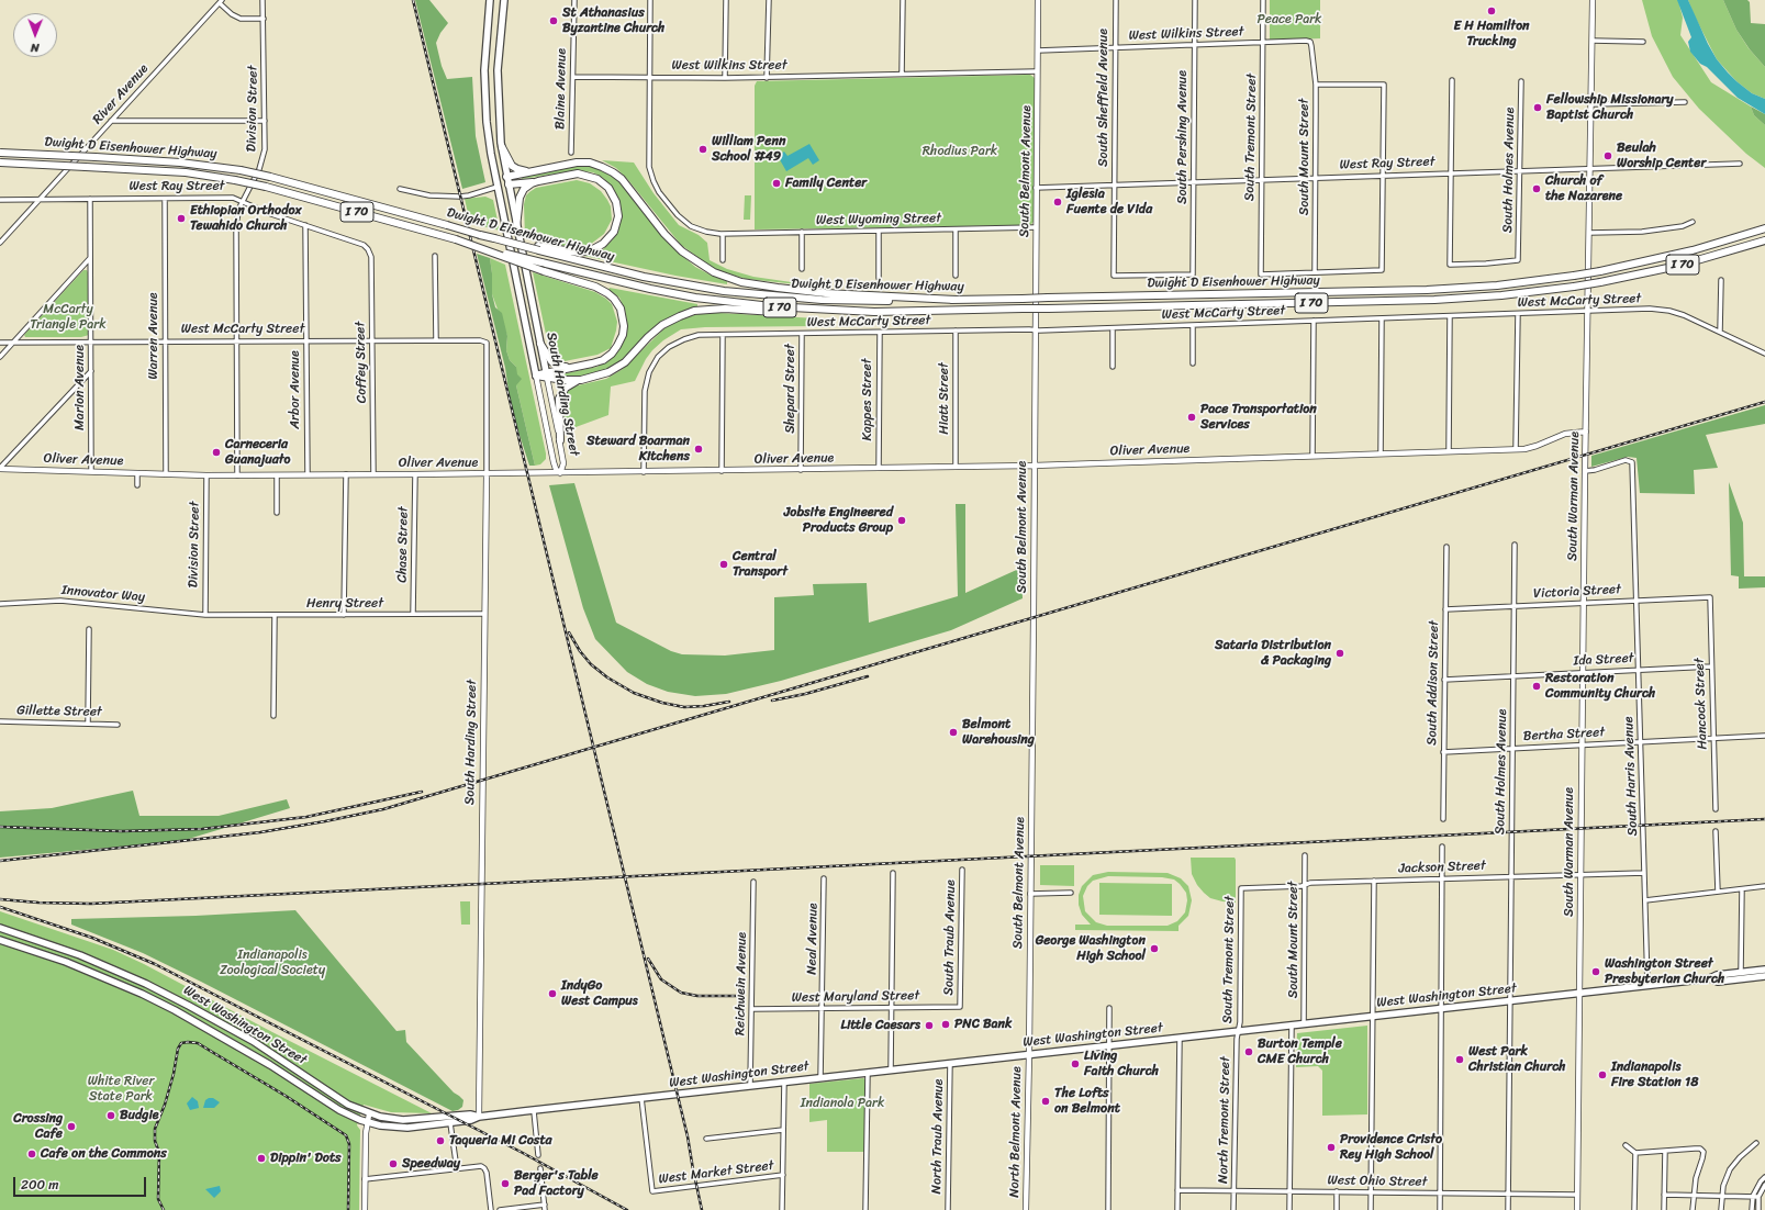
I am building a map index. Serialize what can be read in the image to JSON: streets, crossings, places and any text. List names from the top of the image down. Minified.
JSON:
{"streets":{"highway":["Dwight D Eisenhower Highway","I 70"],"main road":["South Harding Street","West Washington Street"],"street":["West Wilkins Street","Blaine Avenue","River Avenue","South Sheffield Avenue","Division Street","South Pershing Avenue","South Tremont Street","South Mount Street","West Ray Street","South Holmes Avenue","South Belmont Avenue","West Wyoming Street","West McCarty Street","Warren Avenue","Coffey Street","Marion Avenue","Shepard Street","Arbor Avenue","Hiatt Street","Kappes Street","Oliver Avenue","South Warman Avenue","Chase Street","Victoria Street","Innovator Way","Henry Street","Ida Street","South Addison Street","Hancock Street","Gillette Street","Bertha Street","South Harris Avenue","Jackson Street","South Traub Avenue","Neal Avenue","Reichwein Avenue","West Maryland Street","North Tremont Street","North Belmont Avenue","North Traub Avenue","West Market Street","West Ohio Street"]},"crossings":[["West Wilkins Street","Blaine Avenue"],["West Wilkins Street","South Sheffield Avenue"],["West Wilkins Street","South Pershing Avenue"],["West Wilkins Street","South Tremont Street"],["West Wilkins Street","South Mount Street"],["West Wilkins Street","South Belmont Avenue"],["West Wilkins Street","West Wyoming Street"],["River Avenue","West Ray Street"],["South Sheffield Avenue","South Pershing Avenue"],["South Sheffield Avenue","West Ray Street"],["Division Street","West Ray Street"],["Division Street","West McCarty Street"],["Division Street","Oliver Avenue"],["Division Street","Innovator Way"],["Division Street","Henry Street"],["South Pershing Avenue","West Ray Street"],["South Tremont Street","South Mount Street"],["South Tremont Street","West Ray Street"],["South Tremont Street","Jackson Street"],["South Tremont Street","West Washington Street"],["South Tremont Street","North Tremont Street"],["South Mount Street","West Ray Street"],["South Mount Street","Jackson Street"],["South Mount Street","West Washington Street"],["West Ray Street","South Holmes Avenue"],["West Ray Street","South Belmont Avenue"],["West Ray Street","Warren Avenue"],["West Ray Street","Coffey Street"],["West Ray Street","Marion Avenue"],["West Ray Street","Arbor Avenue"],["West Ray Street","South Warman Avenue"],["South Holmes Avenue","Victoria Street"],["South Holmes Avenue","Ida Street"],["South Holmes Avenue","Bertha Street"],["South Holmes Avenue","Jackson Street"],["South Holmes Avenue","West Washington Street"],["South Holmes Avenue","West Ohio Street"],["South Belmont Avenue","West Wyoming Street"],["South Belmont Avenue","West McCarty Street"],["South Belmont Avenue","Oliver Avenue"],["South Belmont Avenue","West Washington Street"],["South Belmont Avenue","North Belmont Avenue"],["West McCarty Street","Warren Avenue"],["West McCarty Street","Coffey Street"],["West McCarty Street","Marion Avenue"],["West McCarty Street","Shepard Street"],["West McCarty Street","Arbor Avenue"],["West McCarty Street","South Harding Street"],["West McCarty Street","Hiatt Street"],["West McCarty Street","Kappes Street"],["West McCarty Street","Oliver Avenue"],["West McCarty Street","South Warman Avenue"],["Warren Avenue","Oliver Avenue"],["Coffey Street","Oliver Avenue"],["Marion Avenue","Oliver Avenue"],["Shepard Street","Oliver Avenue"],["Arbor Avenue","Oliver Avenue"],["South Harding Street","Oliver Avenue"],["South Harding Street","Henry Street"],["South Harding Street","West Washington Street"],["Hiatt Street","Oliver Avenue"],["Kappes Street","Oliver Avenue"],["Oliver Avenue","South Warman Avenue"],["Oliver Avenue","Chase Street"],["South Warman Avenue","Victoria Street"],["South Warman Avenue","Ida Street"],["South Warman Avenue","Bertha Street"],["South Warman Avenue","South Harris Avenue"],["South Warman Avenue","Jackson Street"],["South Warman Avenue","West Washington Street"],["South Warman Avenue","West Ohio Street"],["Chase Street","Henry Street"],["Victoria Street","South Addison Street"],["Victoria Street","Hancock Street"],["Victoria Street","South Harris Avenue"],["Innovator Way","Henry Street"],["Ida Street","South Addison Street"],["Ida Street","Hancock Street"],["Ida Street","South Harris Avenue"],["South Addison Street","Bertha Street"],["Hancock Street","Bertha Street"],["Bertha Street","South Harris Avenue"],["South Harris Avenue","Jackson Street"],["South Harris Avenue","West Washington Street"],["South Traub Avenue","West Maryland Street"],["Neal Avenue","West Washington Street"],["Neal Avenue","West Maryland Street"],["Reichwein Avenue","West Washington Street"],["Reichwein Avenue","West Maryland Street"],["West Washington Street","North Tremont Street"],["West Washington Street","North Belmont Avenue"],["West Washington Street","North Traub Avenue"],["West Washington Street","West Market Street"],["North Tremont Street","West Ohio Street"]],"parks":["Peace Park","Rhodius Park","McCarty Triangle Park","Indianapolis Zoological Society","White River State Park","Indianola Park"],"places":["E H Hamilton Trucking","St Athanasius Byzantine Church","Fellowship Missionary Baptist Church","William Penn School #49","Beulah Worship Center","Family Center","Church of the Nazarene","Iglesia Fuente de Vida","Ethiopian Orthodox Tewahido Church","Pace Transportation Services","Steward Boarman Kitchens","Carneceria Guanajuato","Jobsite Engineered Products Group","Central Transport","Sataria Distribution & Packaging","Restoration Community Church","Belmont Warehousing","George Washington High School","Washington Street Presbyterian Church","IndyGo West Campus","PNC Bank","Little Caesars","Burton Temple CME Church","West Park Christian Church","Living Faith Church","Indianapolis Fire Station 18","The Lofts on Belmont","Budgie","Crossing Cafe","Taqueria Mi Costa","Providence Cristo Rey High School","Cafe on the Commons","Dippin' Dots","Speedway","Berger's Table Pad Factory"],"scale_bar":"200 m","north":"bottom"}
